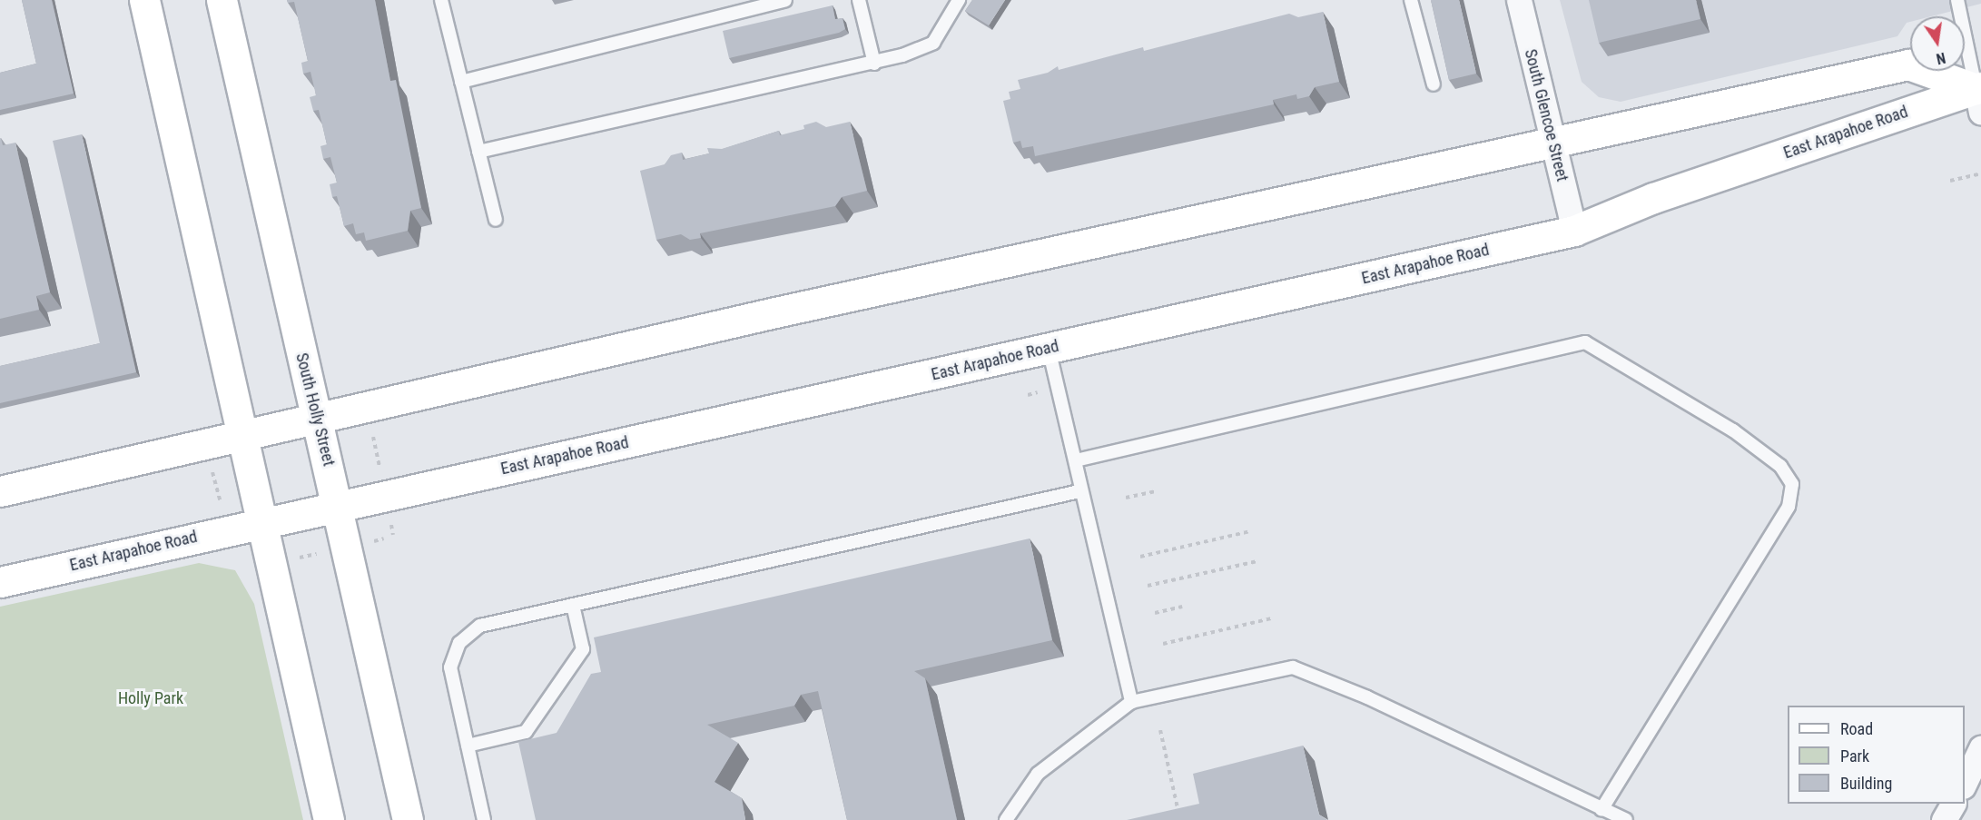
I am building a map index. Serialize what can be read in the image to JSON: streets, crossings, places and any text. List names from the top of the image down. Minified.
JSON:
{"streets":{"main road":["East Arapahoe Road","South Holly Street"],"street":["South Glencoe Street"]},"crossings":[["South Glencoe Street","East Arapahoe Road"],["East Arapahoe Road","South Holly Street"]],"parks":["Holly Park"],"legend":["Road","Park","Building"],"north":"bottom"}
